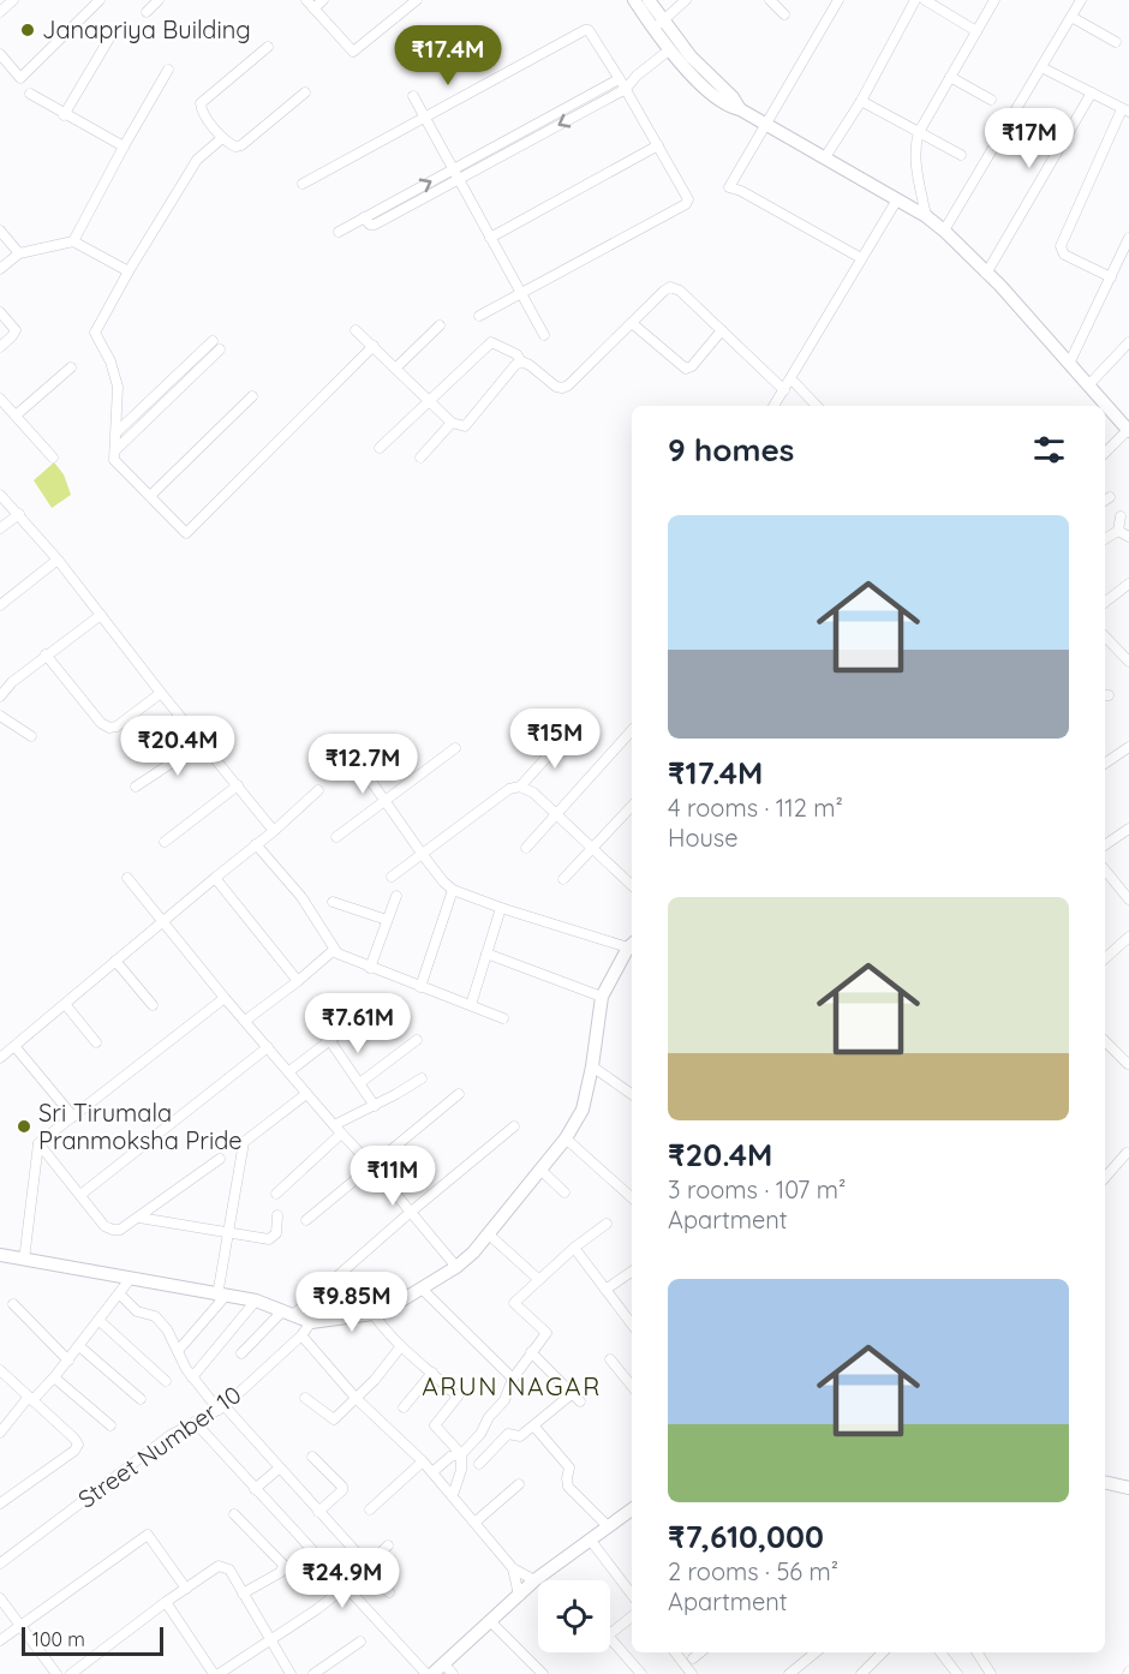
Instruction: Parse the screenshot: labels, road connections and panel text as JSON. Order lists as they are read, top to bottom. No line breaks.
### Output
{"streets":{"street":["Street Number 10"]},"districts":["ARUN NAGAR"],"places":["Janapriya Building","Sri Tirumala Pranmoksha Pride"],"scale_bar":"100 m","page":{"price":["₹17.4M","₹17M","₹15M","₹20.4M","₹12.7M","₹7.61M","₹11M","₹9.85M","₹24.9M"],"heading":"9 homes","list":[{"name":"₹17.4M","note":"4 rooms · 112 m² · House"},{"name":"₹20.4M","note":"3 rooms · 107 m² · Apartment"},{"name":"₹7,610,000","note":"2 rooms · 56 m² · Apartment"}],"scale":"100 m"}}
